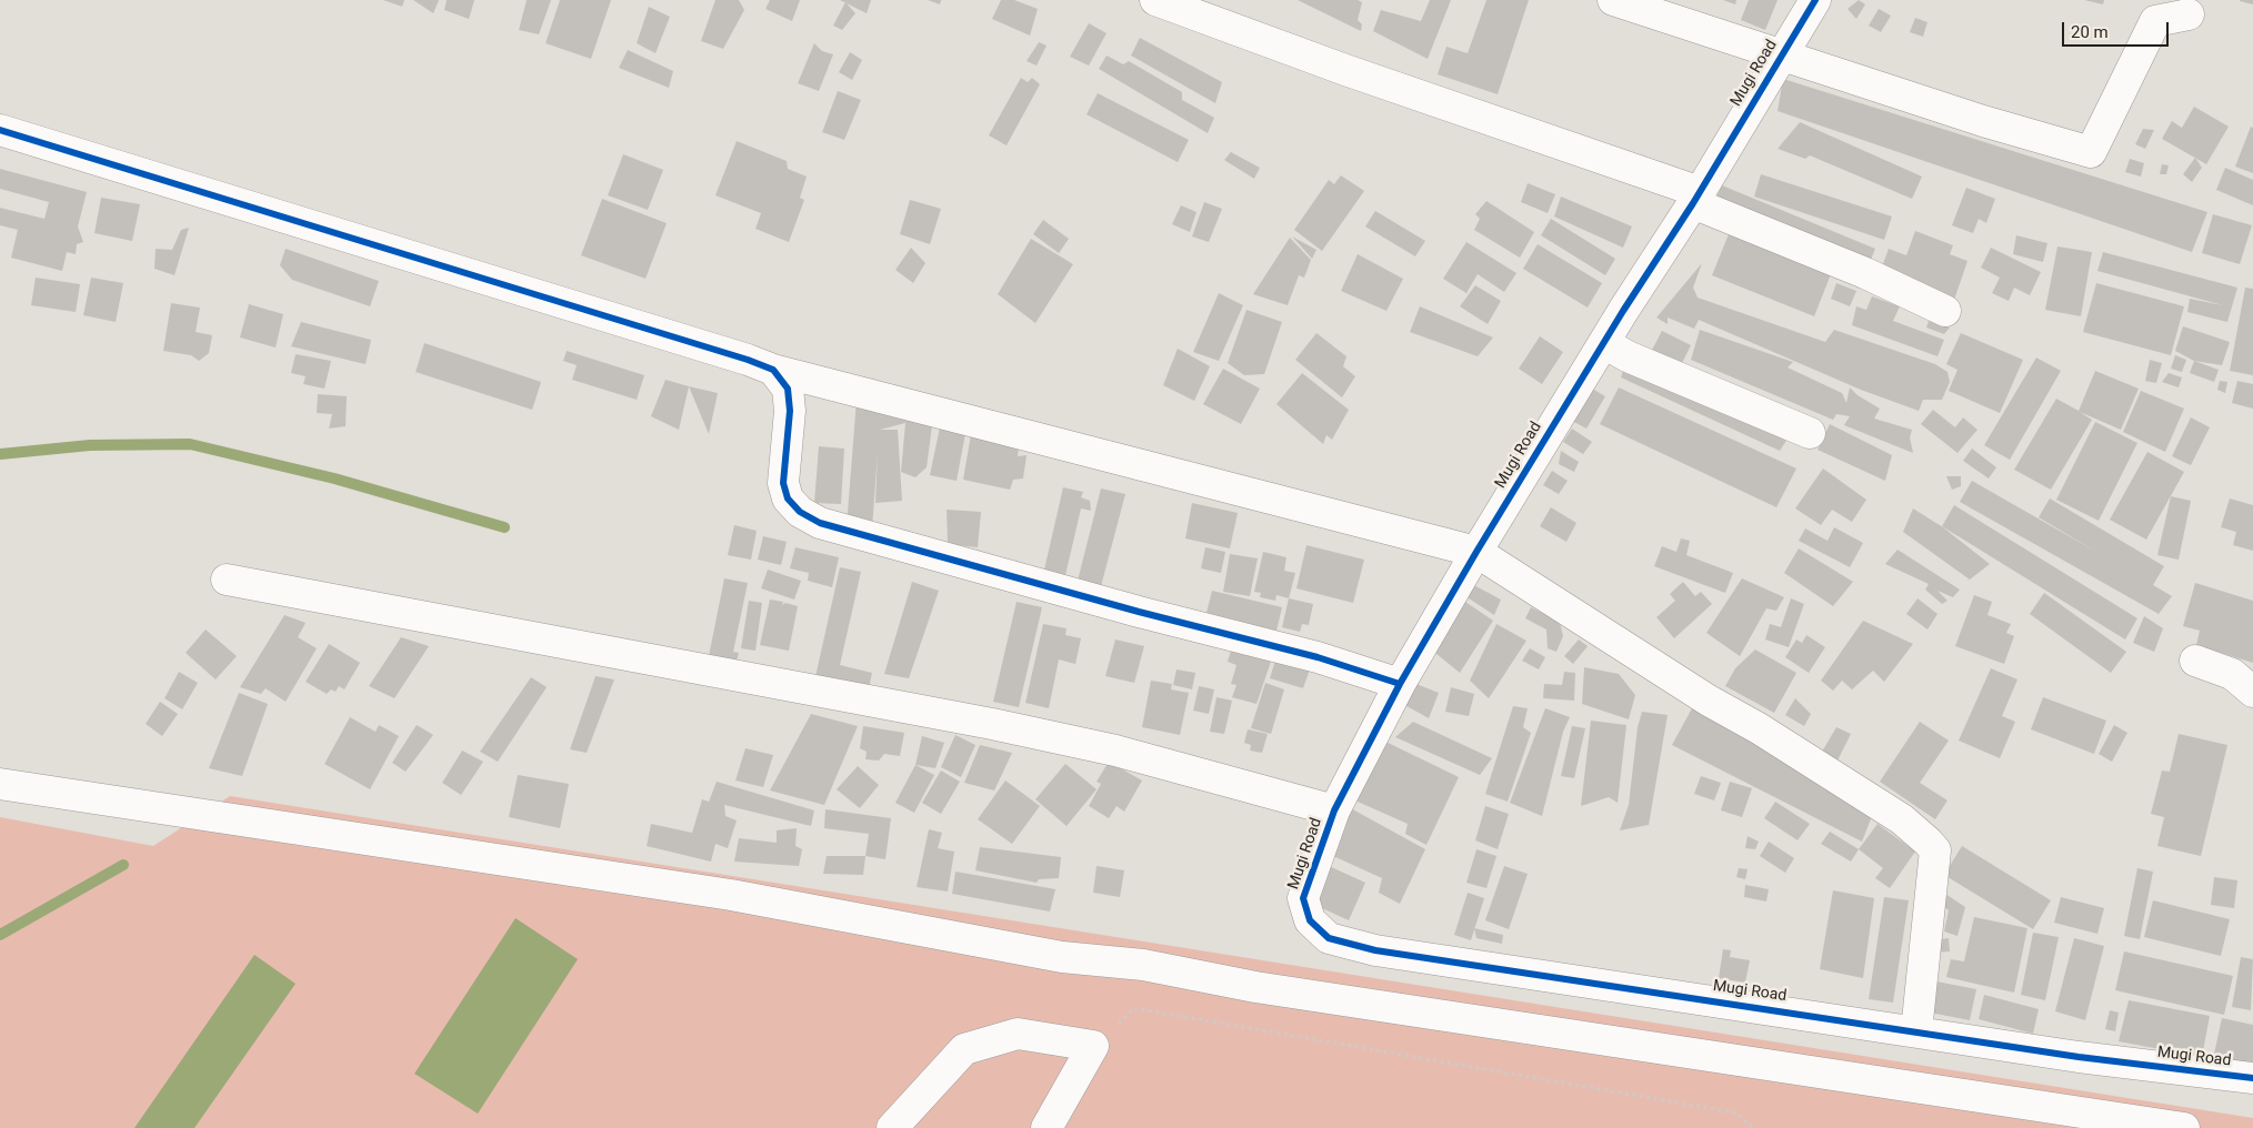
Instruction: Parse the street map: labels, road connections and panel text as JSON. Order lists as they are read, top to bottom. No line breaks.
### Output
{"streets":{"street":["Mugi Road"]},"scale_bar":"20 m"}
